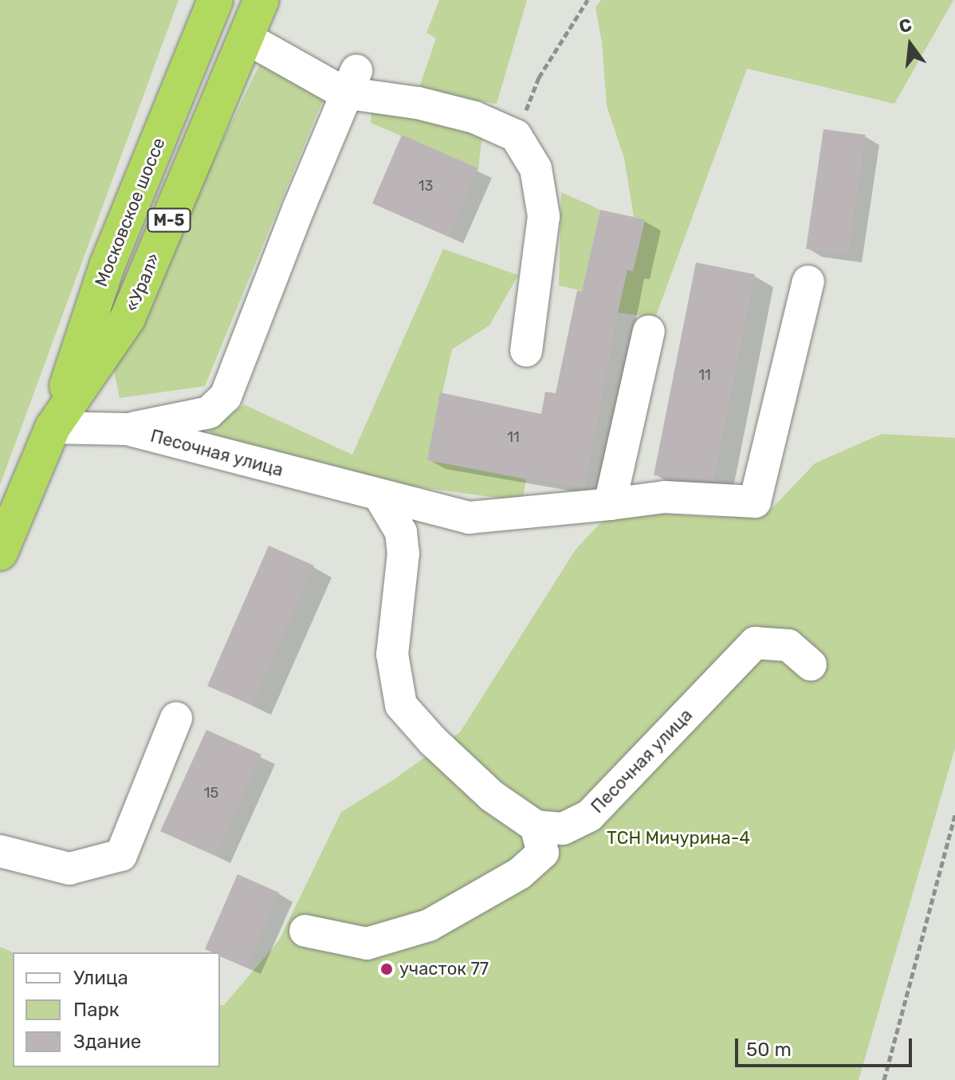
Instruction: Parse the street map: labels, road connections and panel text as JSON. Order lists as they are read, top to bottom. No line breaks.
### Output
{"streets":{"highway":["Московское шоссе","М-5","«Урал»"],"lane":["Песочная улица"]},"crossings":[["Московское шоссе","«Урал»"],["Московское шоссе","Песочная улица"],["«Урал»","Песочная улица"]],"parks":["ТСН Мичурина-4"],"places":["участок 77"],"house_numbers":["13","11","11","15"],"legend":["Улица","Парк","Здание"],"scale_bar":"50 m","north":"top"}
